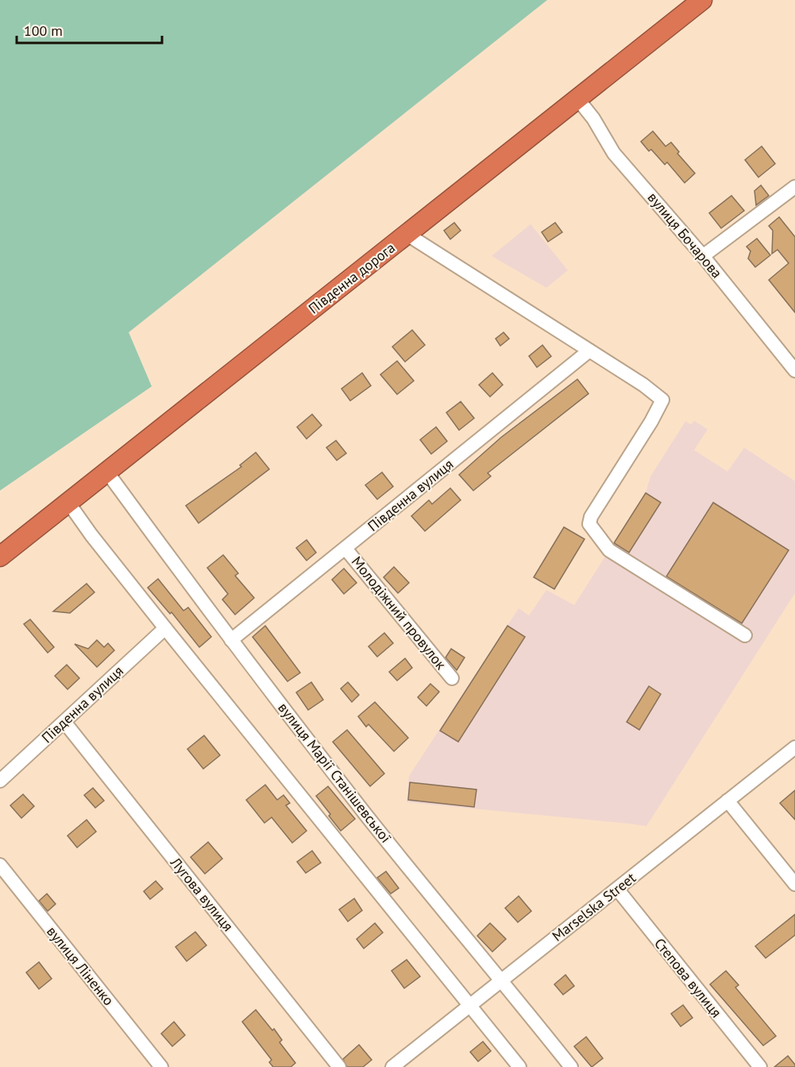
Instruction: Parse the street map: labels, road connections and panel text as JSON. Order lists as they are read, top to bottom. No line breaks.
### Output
{"streets":{"highway":["Південна дорога"],"street":["вулиця Бочарова","Південна вулиця","Молодіжний провулок","вулиця Марії Станішевської","Лугова вулиця","Marselska Street","вулиця Ліненко","Степова вулиця"]},"crossings":[["вулиця Бочарова","Південна дорога"],["Південна дорога","вулиця Марії Станішевської"],["Південна вулиця","Молодіжний провулок"],["Південна вулиця","вулиця Марії Станішевської"],["Південна вулиця","Лугова вулиця"],["вулиця Марії Станішевської","Marselska Street"],["Marselska Street","Степова вулиця"]],"scale_bar":"100 m"}
